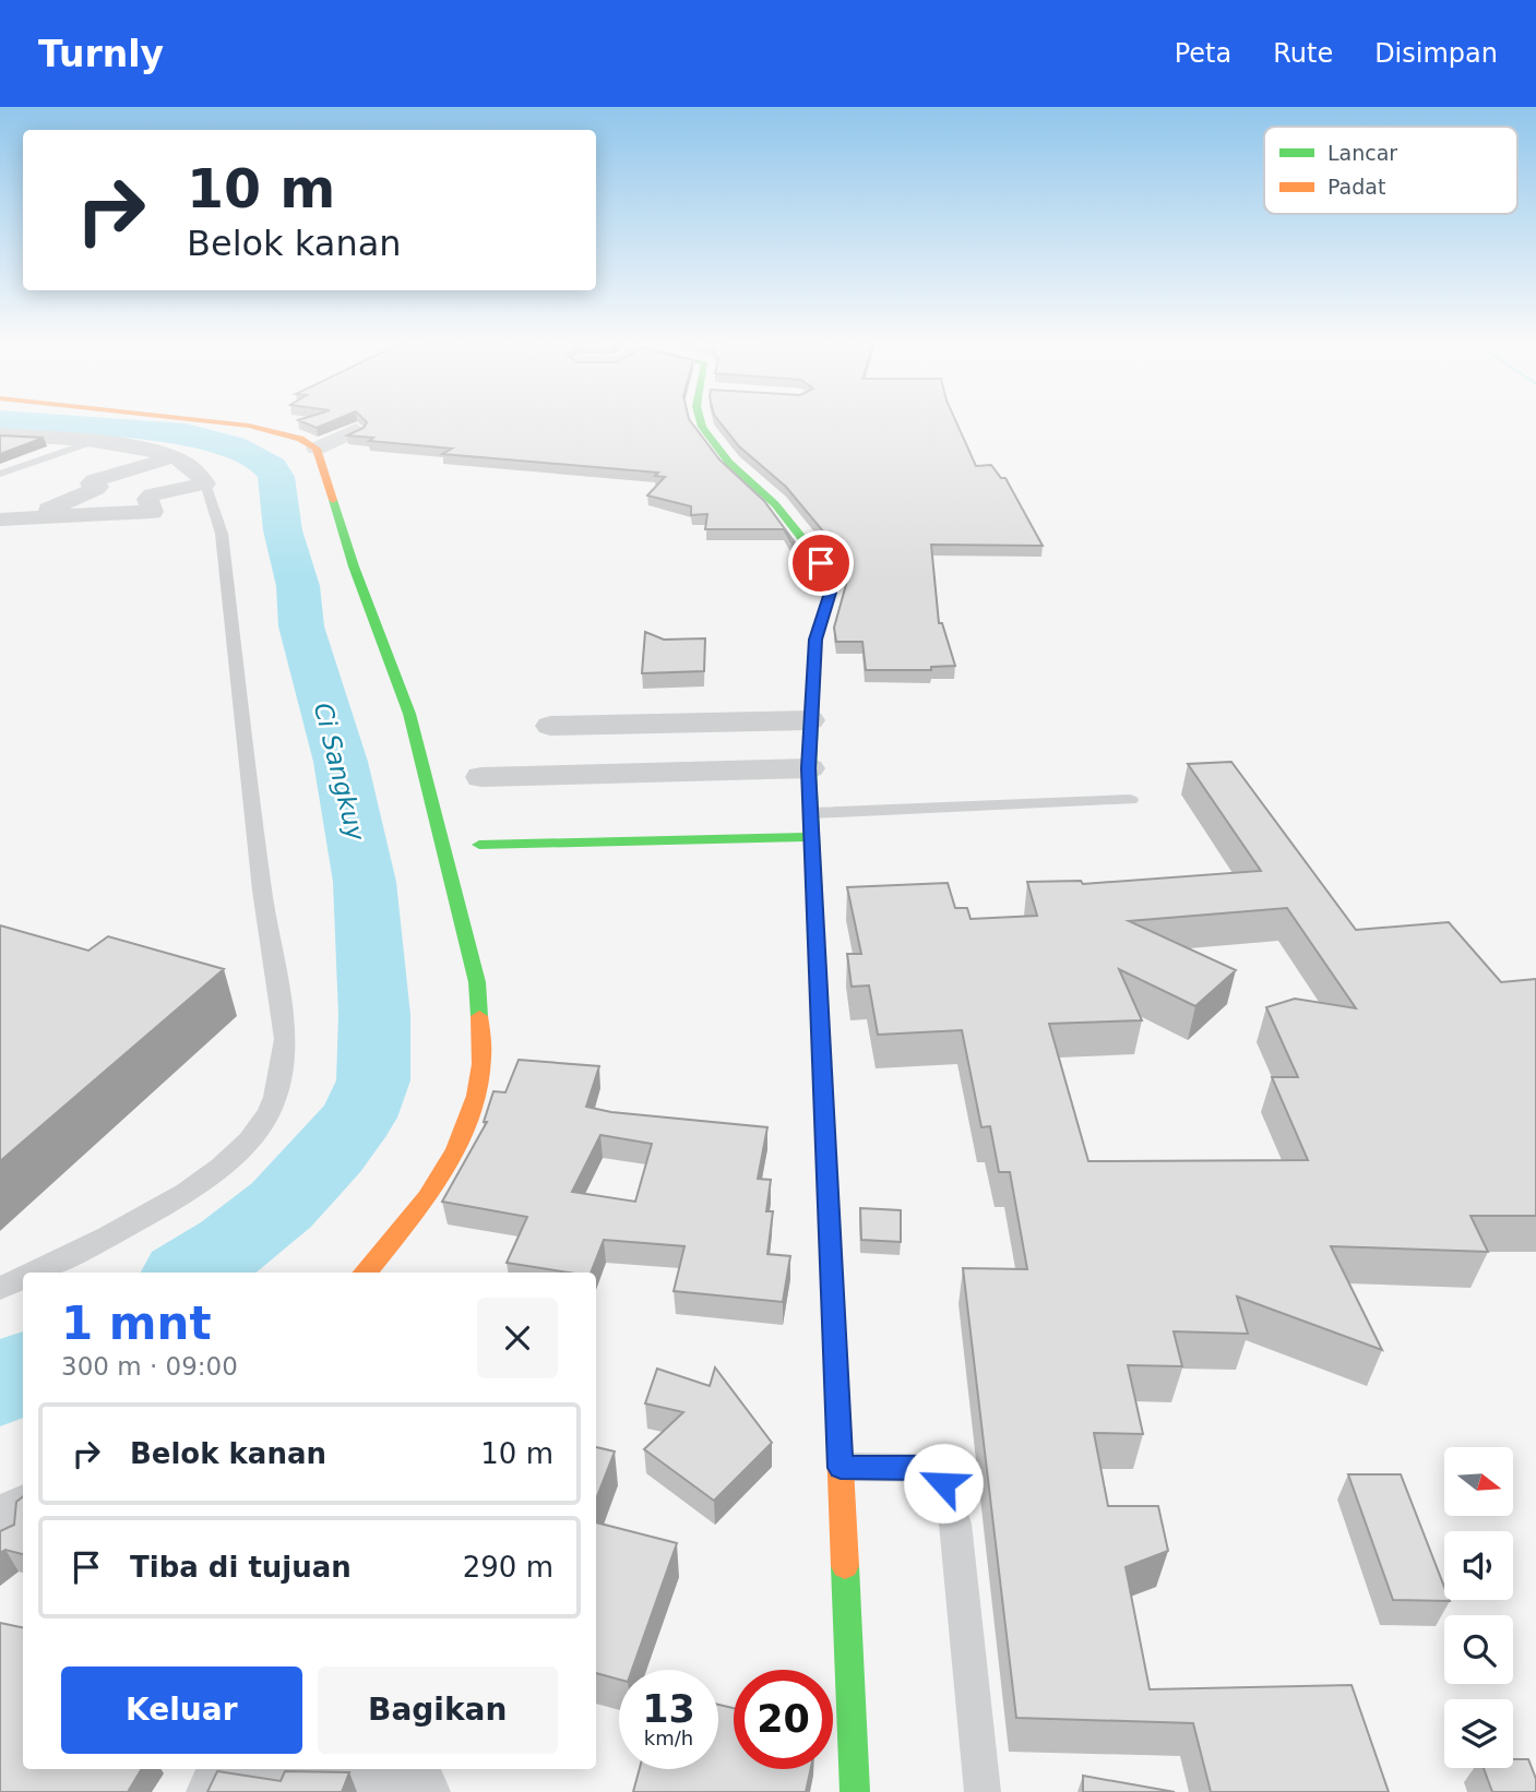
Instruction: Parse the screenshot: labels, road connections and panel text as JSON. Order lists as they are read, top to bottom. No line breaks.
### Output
{"water":["Ci Sangkuy"],"legend":["Lancar","Padat"],"north":"right","page":{"header":"Turnly","nav":["Peta","Rute","Disimpan"],"turn":["10 m","Belok kanan"],"heading":["1 mnt","300 m · 09:00"],"list":[{"name":"Belok kanan","value":"10 m"},{"name":"Tiba di tujuan","value":"290 m"}],"buttons":["Keluar","Bagikan"],"speed":"13 km/h","limit":"20"}}
